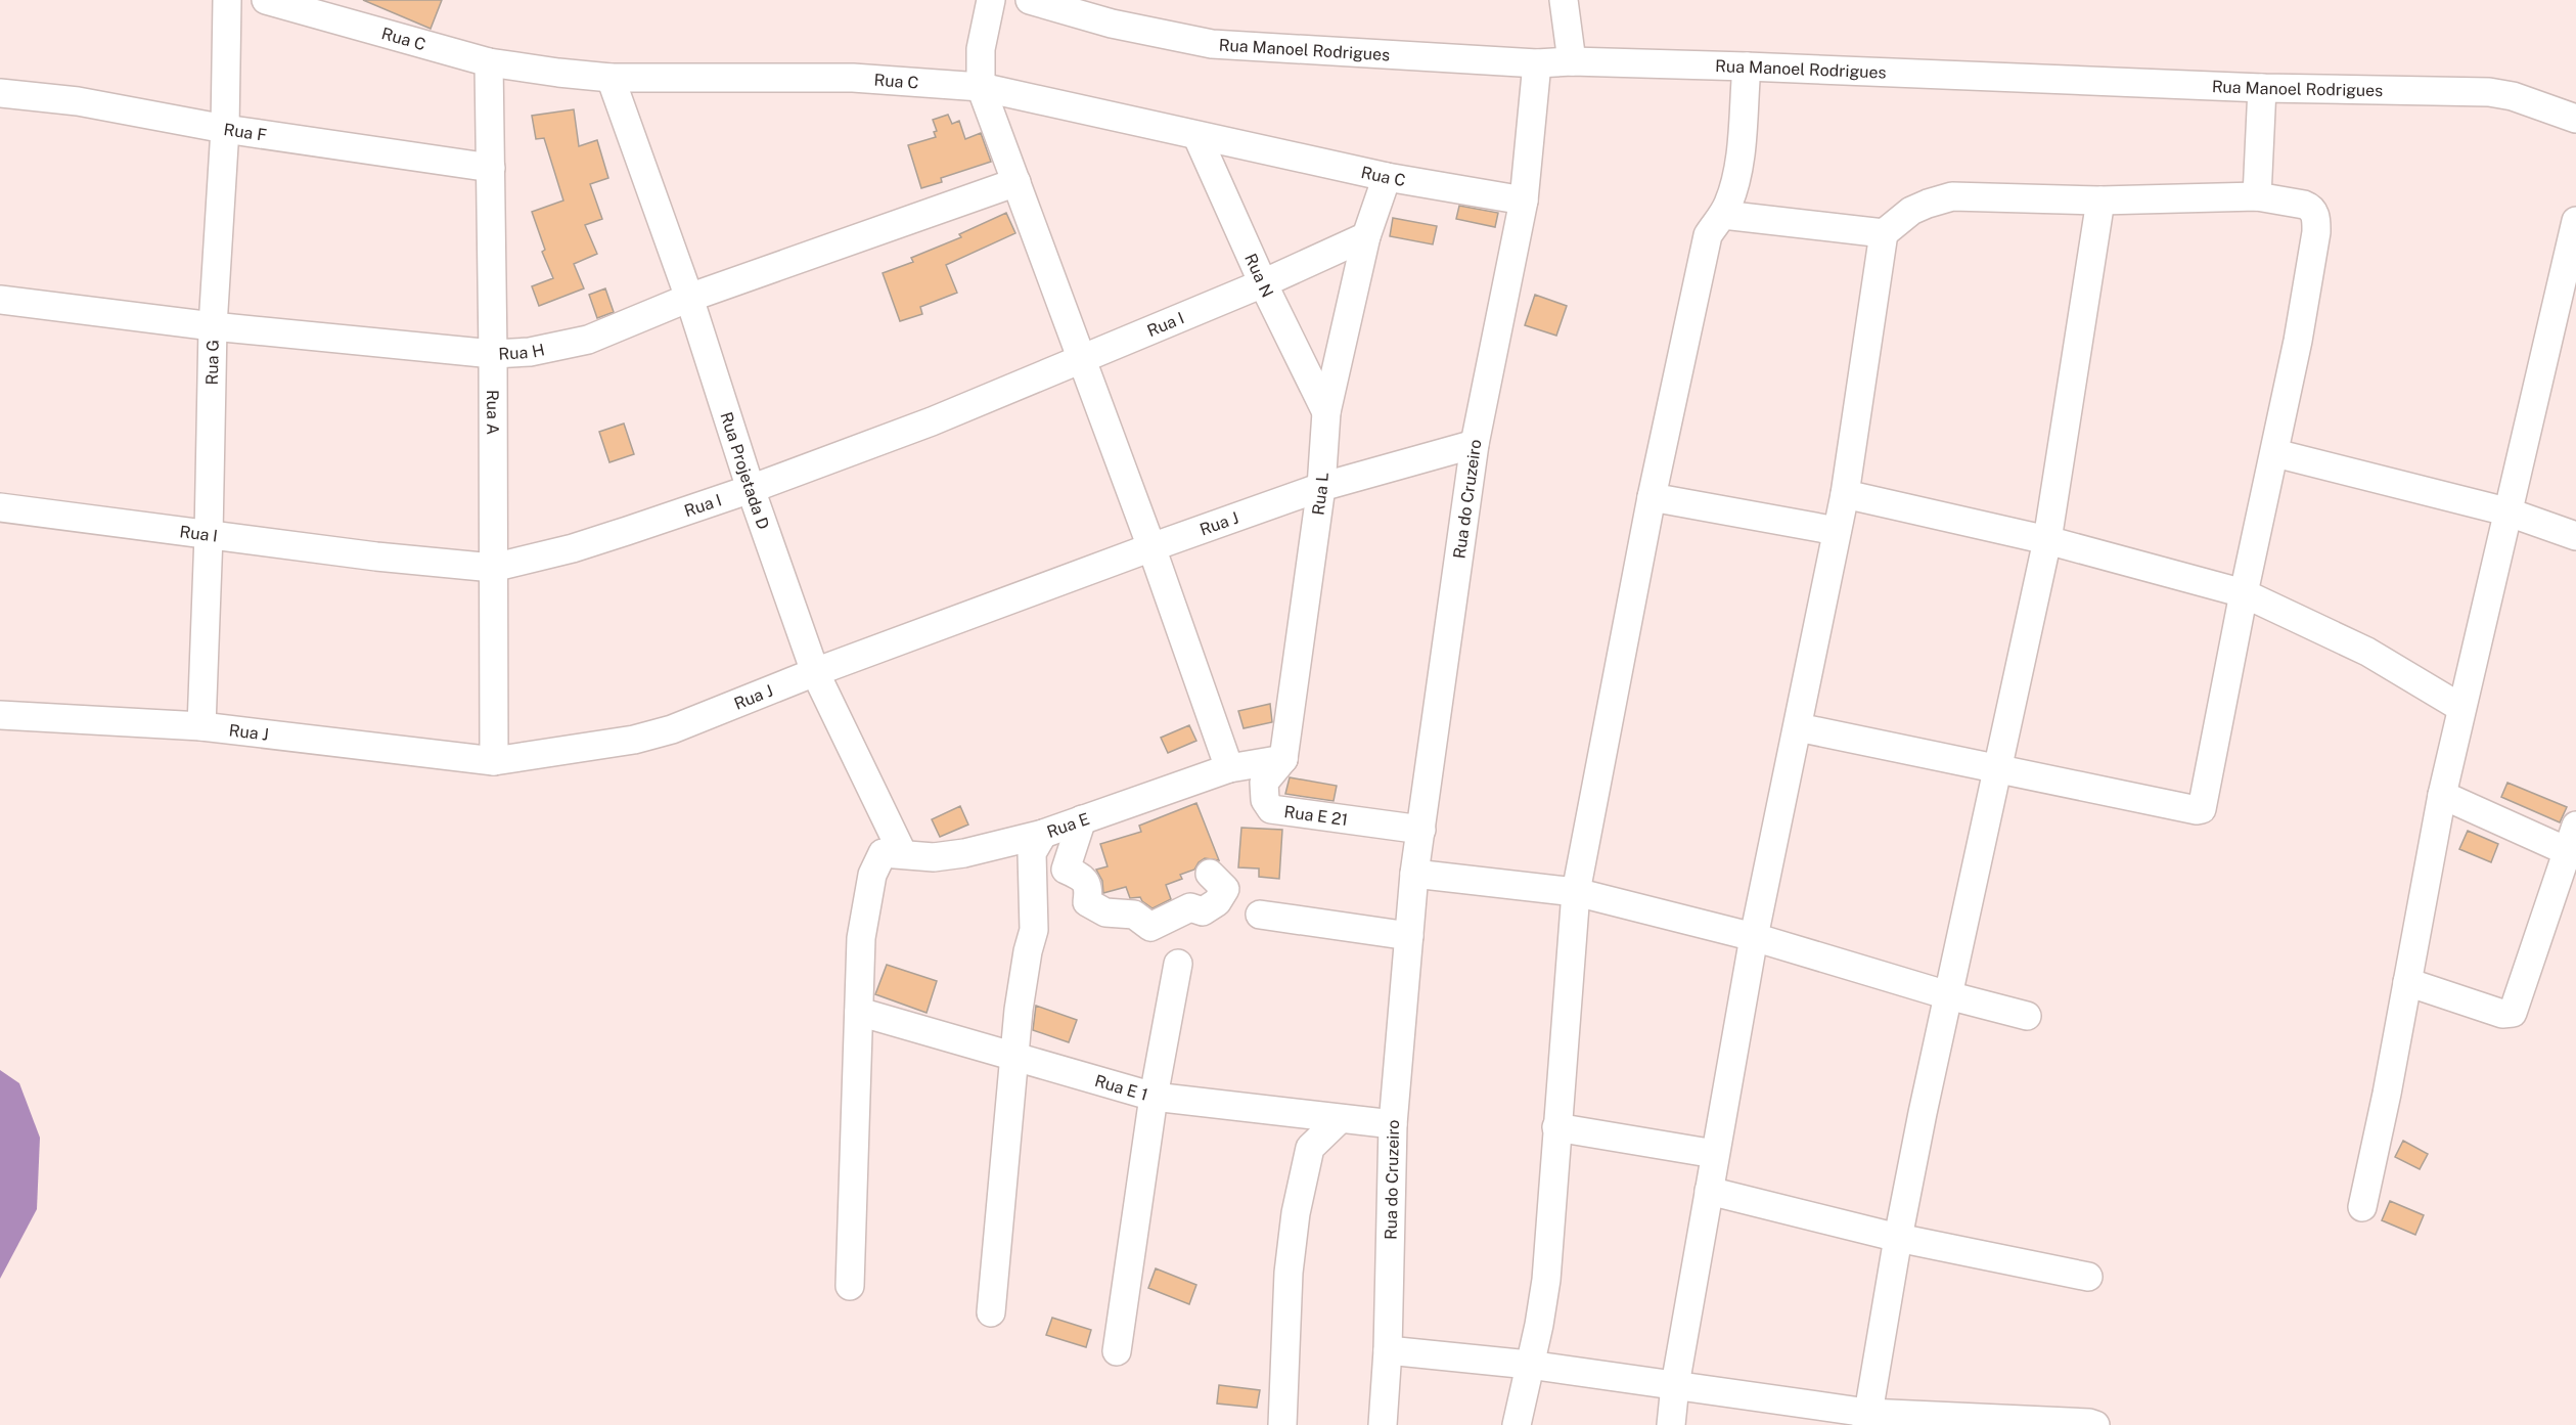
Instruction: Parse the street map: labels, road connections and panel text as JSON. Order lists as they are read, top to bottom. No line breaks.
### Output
{"streets":{"street":["Rua C","Rua Manoel Rodrigues","Rua F","Rua N","Rua I","Rua H","Rua G","Rua A","Rua Projetada D","Rua L","Rua do Cruzeiro","Rua J","Rua E 21","Rua E","Rua E 1"]},"crossings":[["Rua C","Rua N"],["Rua C","Rua A"],["Rua C","Rua Projetada D"],["Rua C","Rua L"],["Rua C","Rua do Cruzeiro"],["Rua Manoel Rodrigues","Rua do Cruzeiro"],["Rua F","Rua G"],["Rua F","Rua A"],["Rua N","Rua I"],["Rua N","Rua L"],["Rua I","Rua G"],["Rua I","Rua A"],["Rua I","Rua Projetada D"],["Rua I","Rua L"],["Rua H","Rua G"],["Rua H","Rua A"],["Rua H","Rua Projetada D"],["Rua G","Rua J"],["Rua A","Rua J"],["Rua Projetada D","Rua J"],["Rua Projetada D","Rua E"],["Rua L","Rua J"],["Rua L","Rua E 21"],["Rua do Cruzeiro","Rua J"],["Rua do Cruzeiro","Rua E 21"],["Rua do Cruzeiro","Rua E 1"],["Rua E","Rua E 1"]]}
